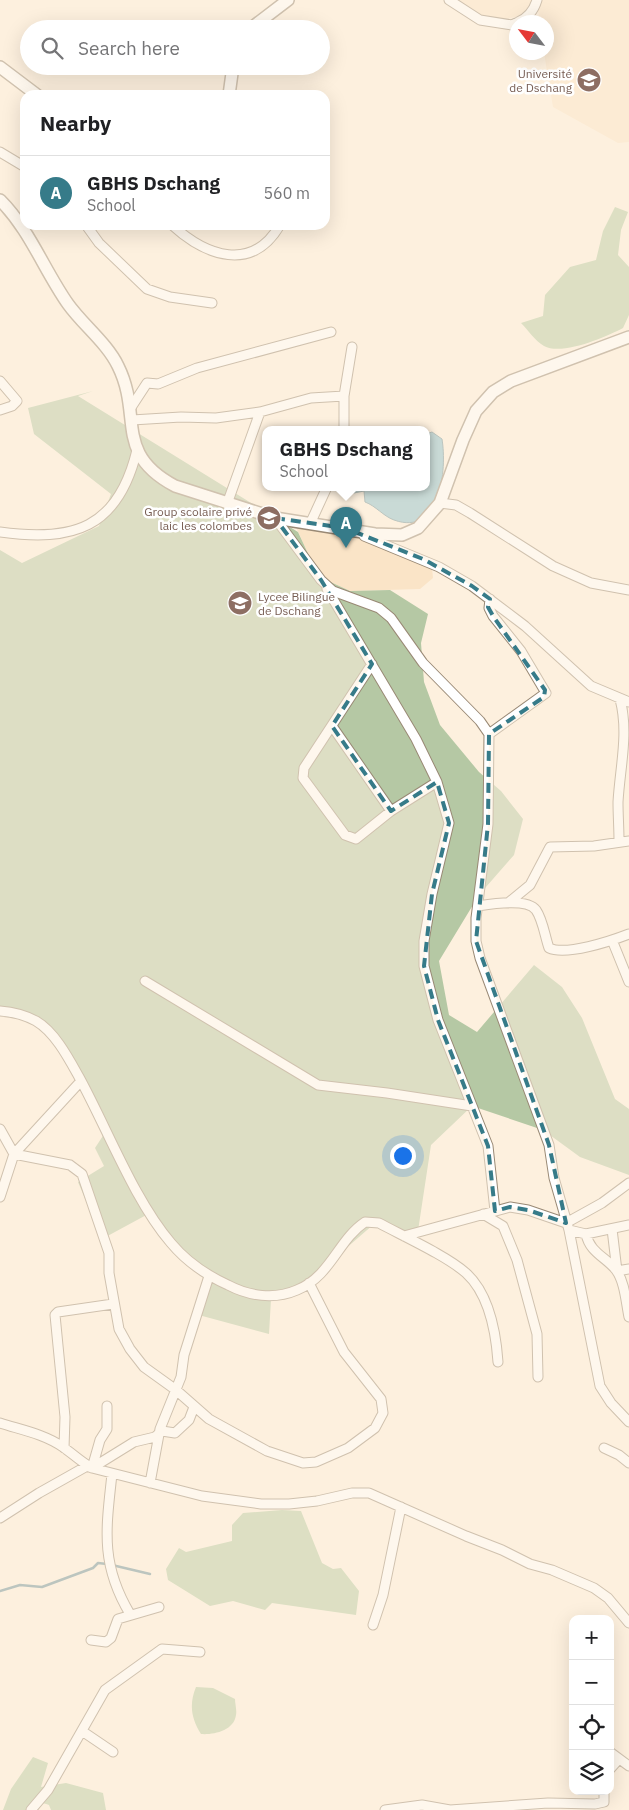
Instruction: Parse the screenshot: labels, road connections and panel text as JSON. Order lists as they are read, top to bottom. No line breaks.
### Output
{"places":{"school or university":["Université de Dschang","Group scolaire privé laic les colombes","Lycee Bilingue de Dschang"]},"north":"top left","page":{"search":"Search here","heading":"Nearby","list":[{"mark":"A","name":"GBHS Dschang","note":"School","value":"560 m"}],"popup":["GBHS Dschang","School"],"pins":"A","map_buttons":["+","−"]}}
